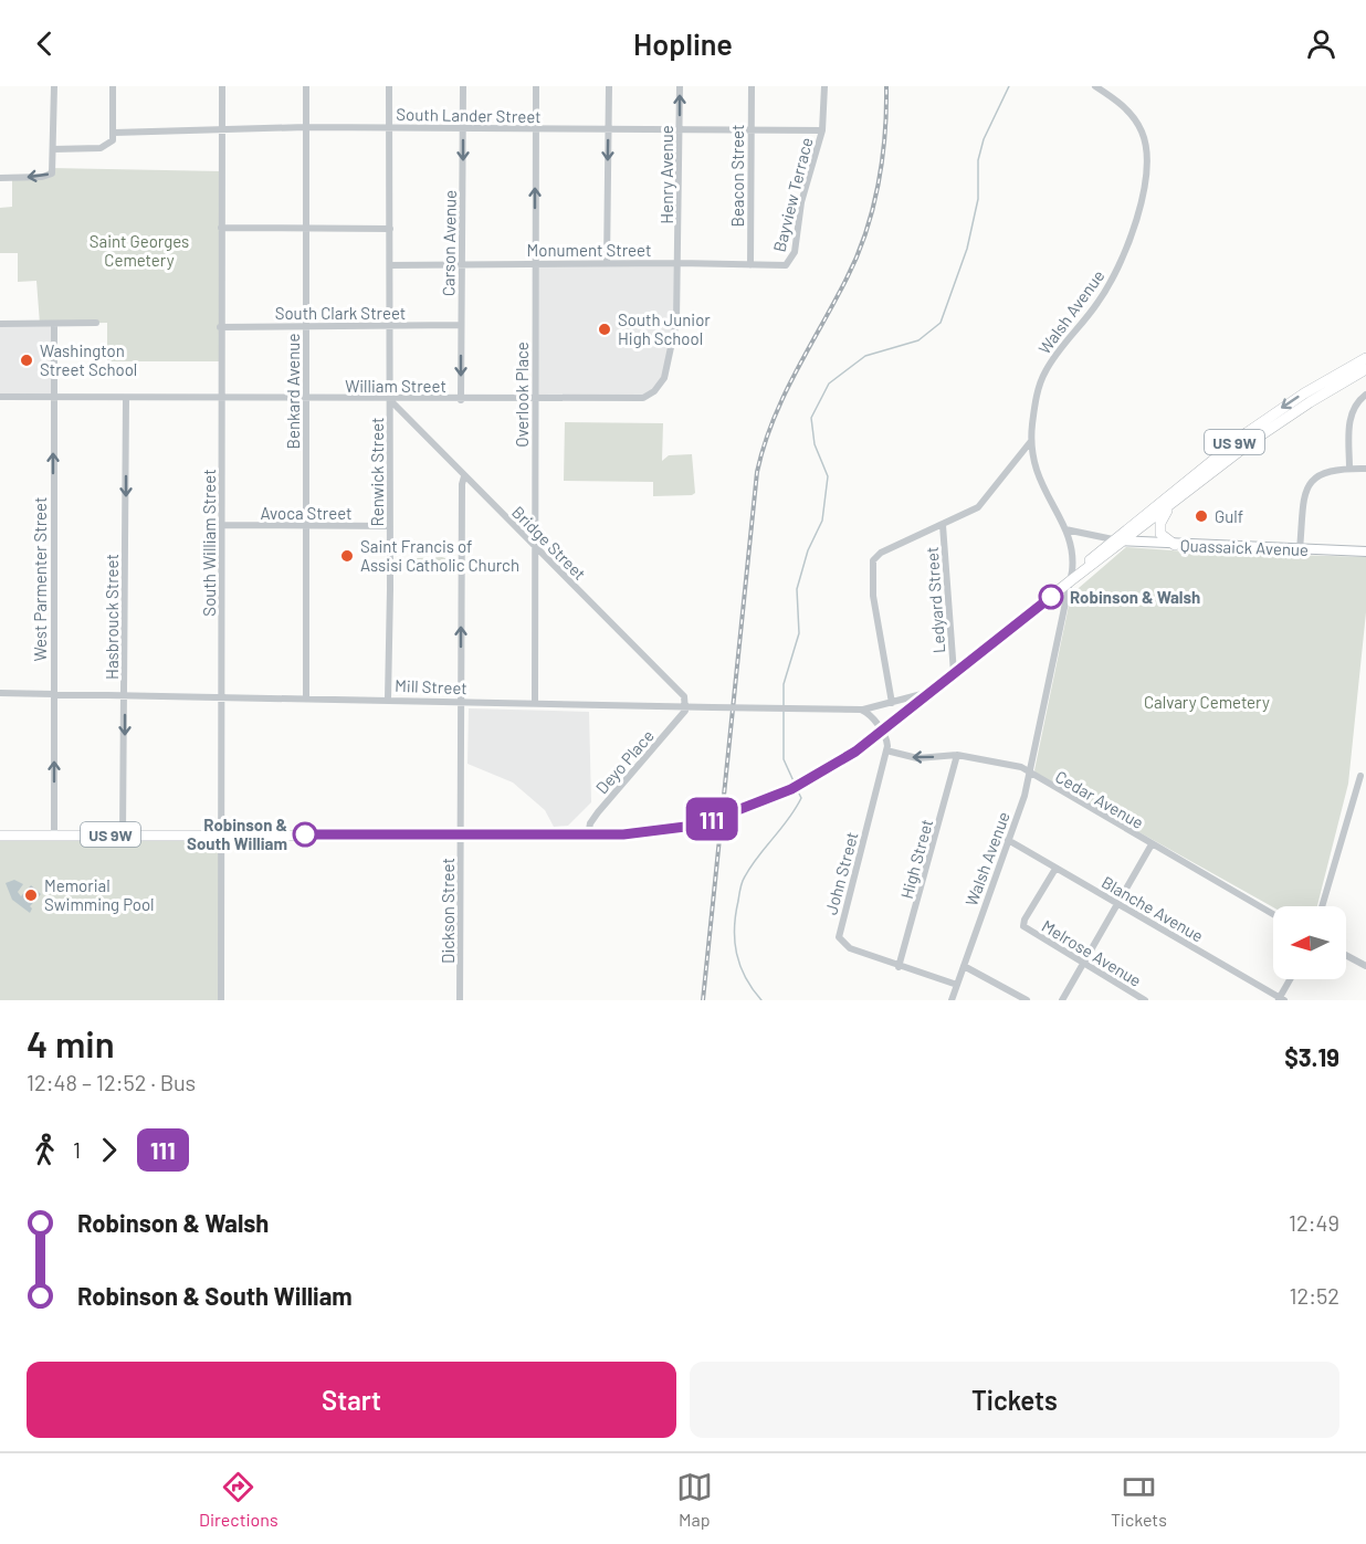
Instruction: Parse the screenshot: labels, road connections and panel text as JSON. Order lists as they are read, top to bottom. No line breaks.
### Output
{"streets":{"highway":["US 9W"],"main road":["Quassaick Avenue"],"street":["South Lander Street","Henry Avenue","Beacon Street","Bayview Terrace","Carson Avenue","Monument Street","Walsh Avenue","South Clark Street","William Street","Benkard Avenue","Overlook Place","Renwick Street","Avoca Street","South William Street","Bridge Street","West Parmenter Street","Ledyard Street","Hasbrouck Street","Mill Street","Deyo Place","Cedar Avenue","High Street","John Street","Blanche Avenue","Dickson Street","Melrose Avenue"]},"crossings":[["South Lander Street","Henry Avenue"],["South Lander Street","Beacon Street"],["South Lander Street","Bayview Terrace"],["South Lander Street","Carson Avenue"],["South Lander Street","Benkard Avenue"],["South Lander Street","Overlook Place"],["South Lander Street","Renwick Street"],["South Lander Street","South William Street"],["Henry Avenue","Monument Street"],["Henry Avenue","William Street"],["Beacon Street","Monument Street"],["Bayview Terrace","Monument Street"],["Carson Avenue","Monument Street"],["Carson Avenue","South Clark Street"],["Carson Avenue","William Street"],["Monument Street","William Street"],["Monument Street","Overlook Place"],["Monument Street","Renwick Street"],["Walsh Avenue","US 9W"],["Walsh Avenue","Cedar Avenue"],["Walsh Avenue","John Street"],["Walsh Avenue","Blanche Avenue"],["South Clark Street","Benkard Avenue"],["South Clark Street","Renwick Street"],["South Clark Street","South William Street"],["William Street","Benkard Avenue"],["William Street","Overlook Place"],["William Street","Renwick Street"],["William Street","South William Street"],["William Street","Bridge Street"],["William Street","West Parmenter Street"],["William Street","Hasbrouck Street"],["Benkard Avenue","Avoca Street"],["Benkard Avenue","Mill Street"],["Overlook Place","Bridge Street"],["Overlook Place","Mill Street"],["US 9W","South William Street"],["US 9W","Quassaick Avenue"],["US 9W","West Parmenter Street"],["US 9W","Ledyard Street"],["US 9W","Hasbrouck Street"],["US 9W","Mill Street"],["US 9W","Deyo Place"],["US 9W","John Street"],["US 9W","Dickson Street"],["Renwick Street","Avoca Street"],["Renwick Street","Bridge Street"],["Renwick Street","Mill Street"],["Avoca Street","South William Street"],["South William Street","Mill Street"],["Bridge Street","Mill Street"],["Bridge Street","Deyo Place"],["West Parmenter Street","Mill Street"],["Hasbrouck Street","Mill Street"],["Mill Street","Deyo Place"],["Mill Street","Dickson Street"],["Cedar Avenue","High Street"],["Cedar Avenue","John Street"],["High Street","John Street"],["Blanche Avenue","Melrose Avenue"]],"one_way":["Carson Avenue","West Parmenter Street","Hasbrouck Street"],"parks":["Saint Georges Cemetery","Calvary Cemetery"],"places":["South Junior High School","Washington Street School","Gulf","Saint Francis of Assisi Catholic Church","Robinson & Walsh","Robinson & South William","Memorial Swimming Pool"],"lines":["bus line 111"],"north":"left","page":{"header":"Hopline","on_map":"111","heading":["4 min","12:48 – 12:52 · Bus","$3.19"],"legs":["1","111"],"list":[{"name":"Robinson & Walsh","value":"12:49"},{"name":"Robinson & South William","value":"12:52"}],"buttons":["Start","Tickets"],"tabs":["Directions","Map","Tickets"]}}
